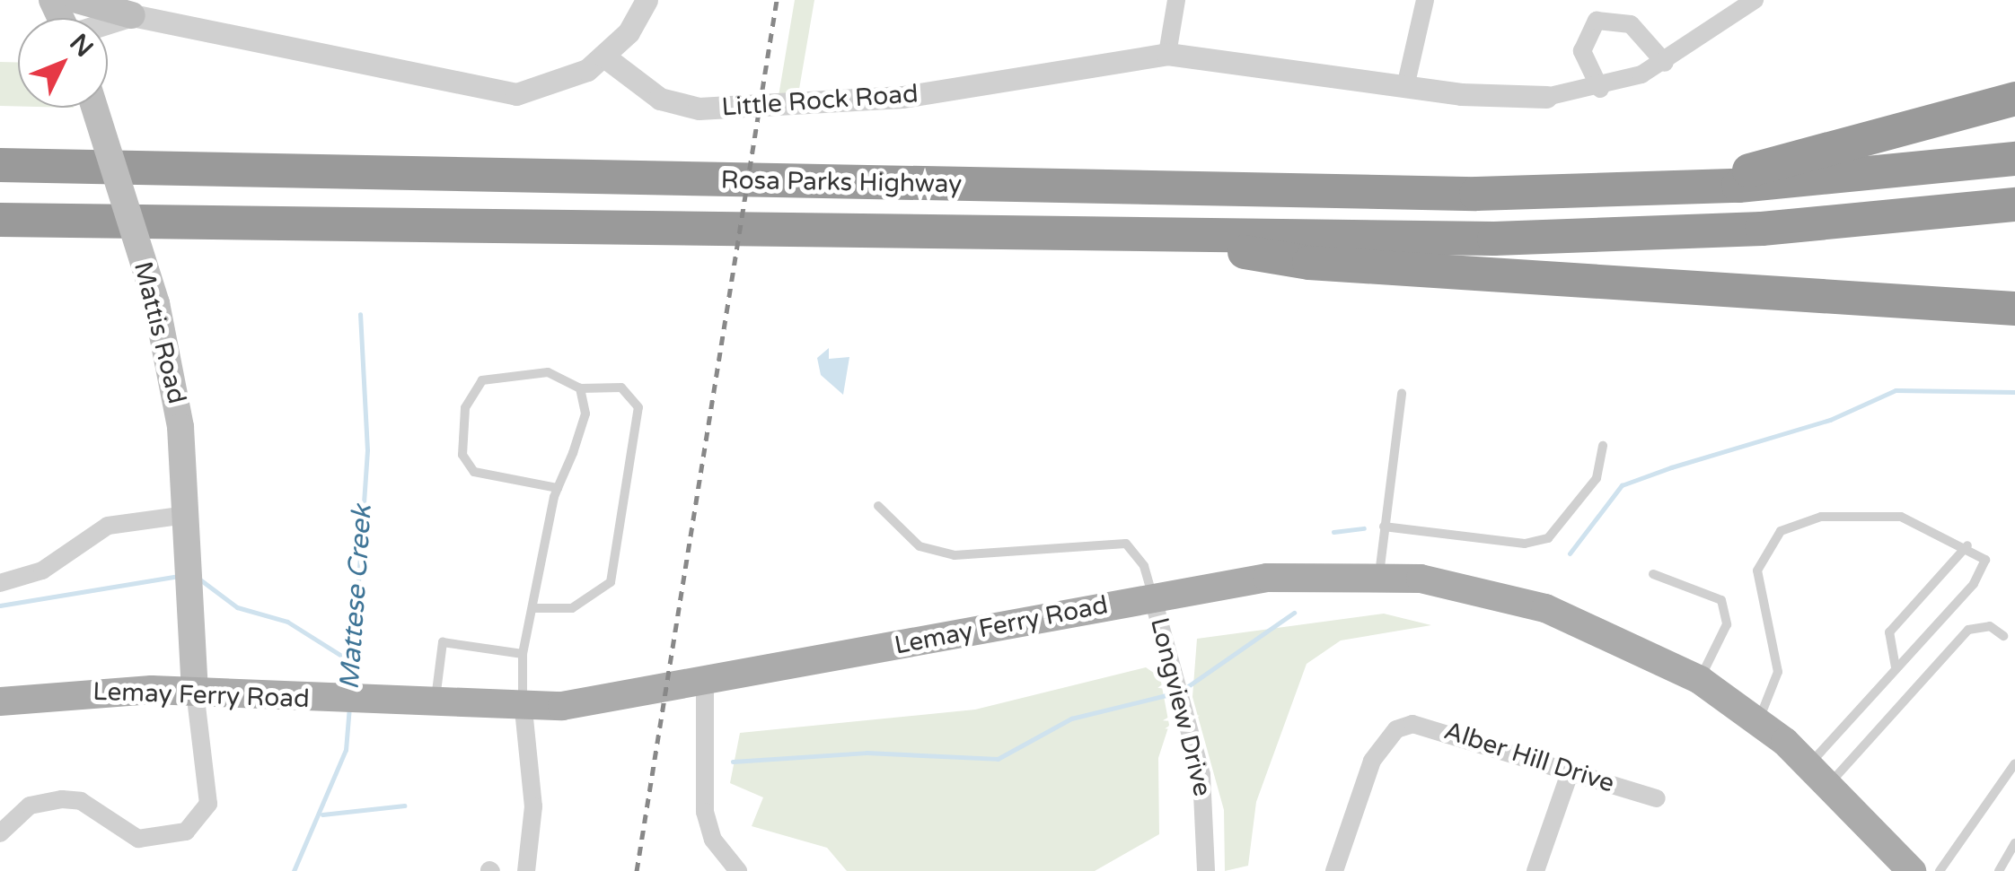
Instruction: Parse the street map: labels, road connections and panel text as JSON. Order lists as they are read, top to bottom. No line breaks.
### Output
{"streets":{"highway":["Rosa Parks Highway"],"main road":["Mattis Road","Lemay Ferry Road"],"street":["Little Rock Road","Longview Drive","Alber Hill Drive"]},"crossings":[["Mattis Road","Lemay Ferry Road"],["Lemay Ferry Road","Longview Drive"]],"water":["Mattese Creek"],"north":"top right"}
